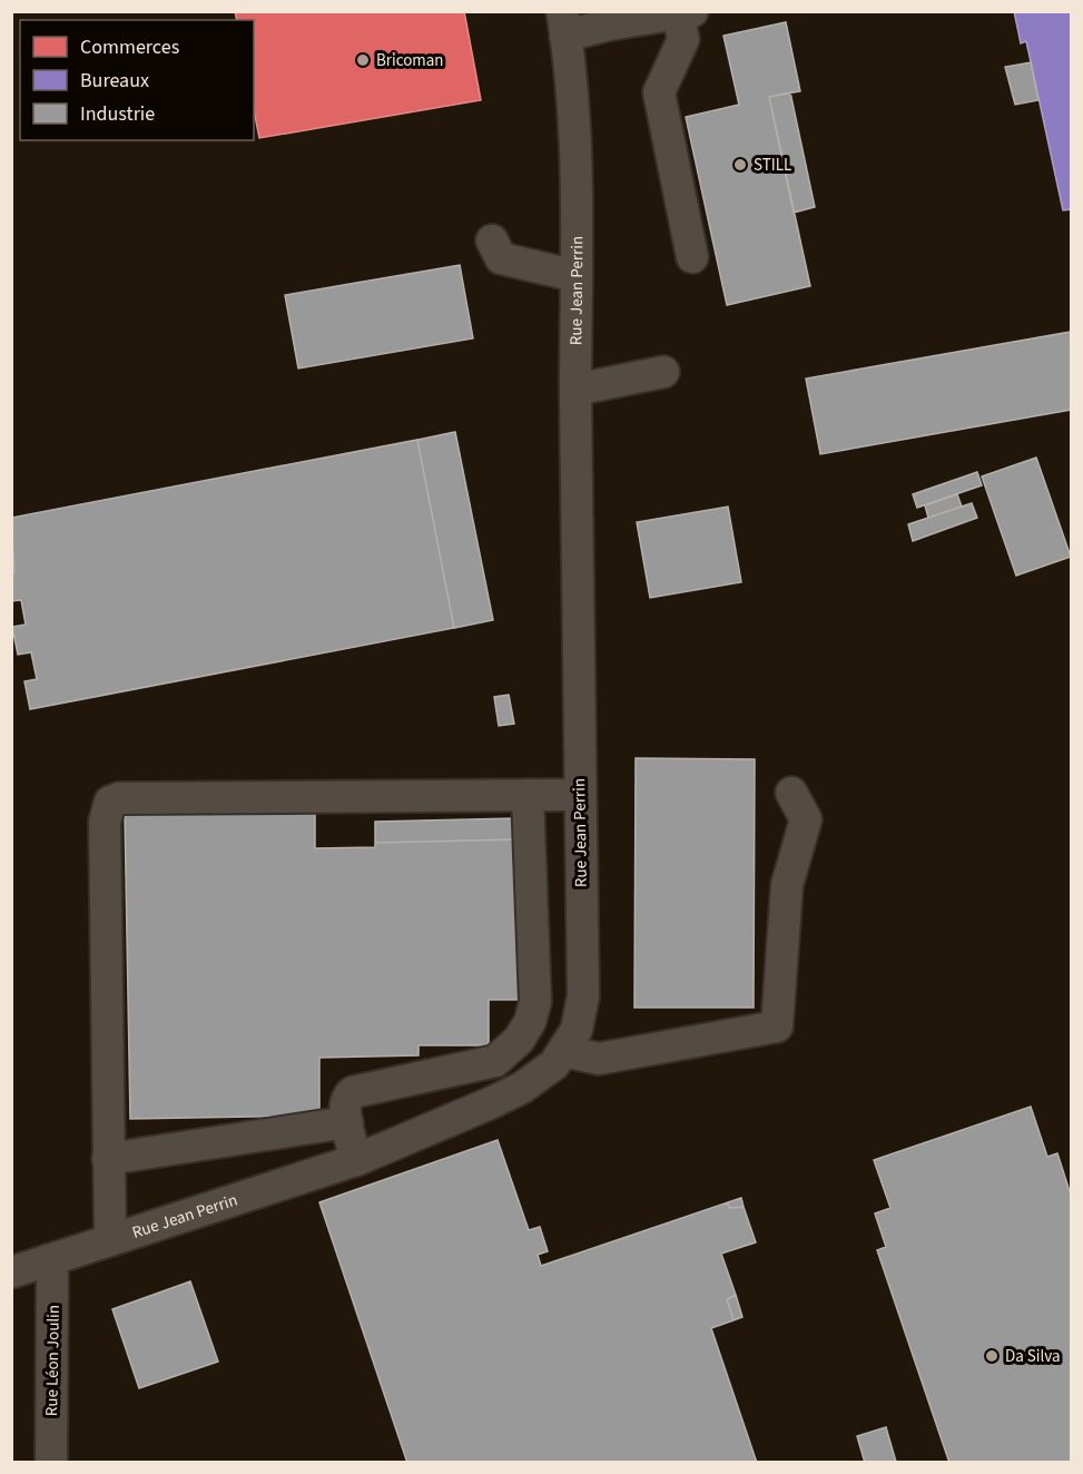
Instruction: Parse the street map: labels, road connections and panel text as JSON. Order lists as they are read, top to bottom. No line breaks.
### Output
{"streets":{"street":["Rue Jean Perrin","Rue Léon Joulin"]},"crossings":[["Rue Jean Perrin","Rue Léon Joulin"]],"places":["Bricoman","STILL","Da Silva"],"legend":["Commerces","Bureaux","Industrie"]}
